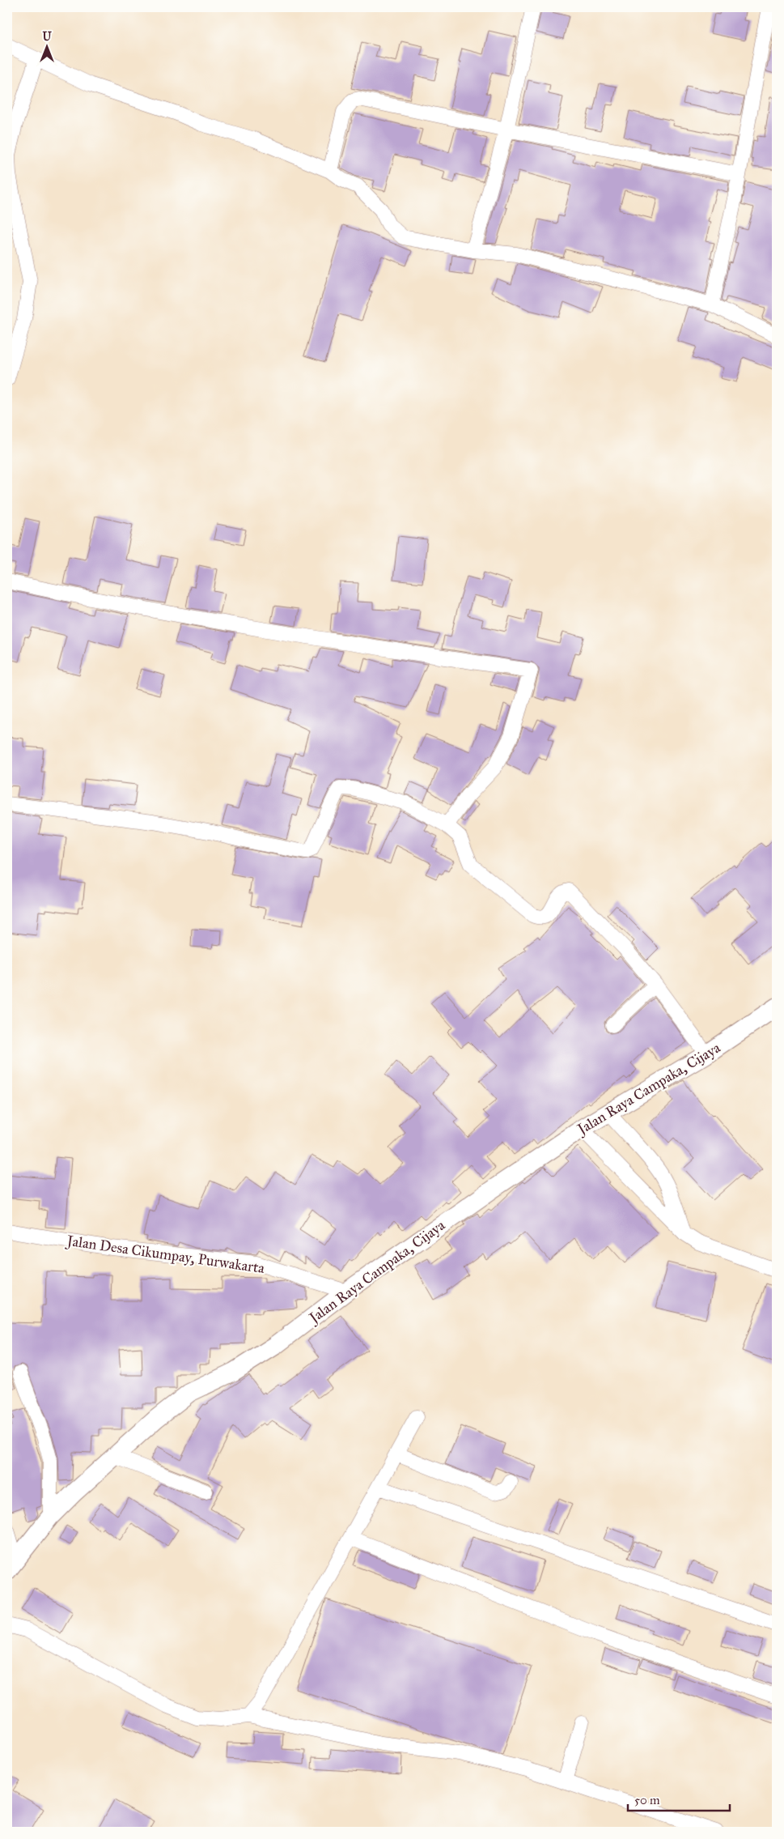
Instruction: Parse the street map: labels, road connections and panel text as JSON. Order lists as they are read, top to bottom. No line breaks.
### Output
{"streets":{"main road":["Jalan Raya Campaka, Cijaya"],"street":["Jalan Desa Cikumpay, Purwakarta"]},"crossings":[["Jalan Raya Campaka, Cijaya","Jalan Desa Cikumpay, Purwakarta"]],"scale_bar":"50 m","north":"top"}
